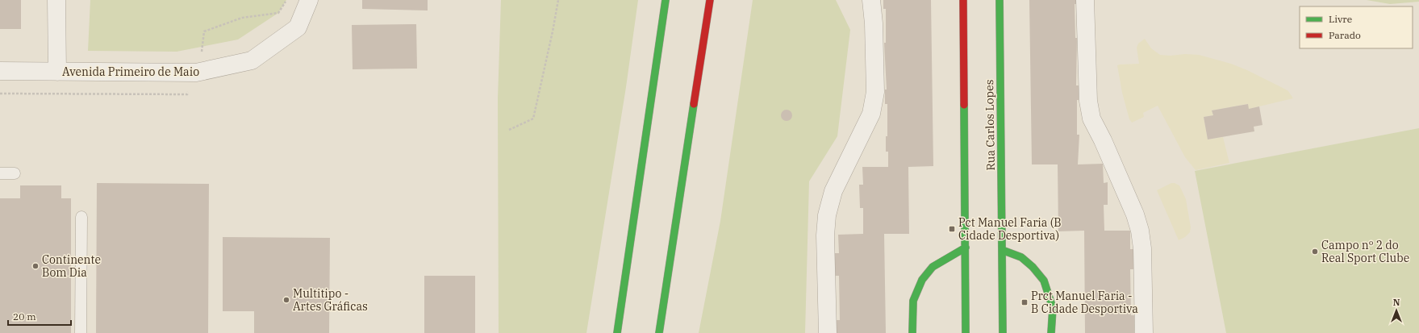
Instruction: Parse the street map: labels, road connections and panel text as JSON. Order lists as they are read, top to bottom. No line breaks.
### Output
{"streets":{"main road":["Rua Carlos Lopes"],"street":["Avenida Primeiro de Maio"]},"places":{"transit":["Pct Manuel Faria (B Cidade Desportiva)","Prct Manuel Faria - B Cidade Desportiva"],"other":["Campo nº 2 do Real Sport Clube","Continente Bom Dia","Multitipo - Artes Gráficas"]},"legend":["Livre","Parado"],"scale_bar":"20 m","north":"top"}
